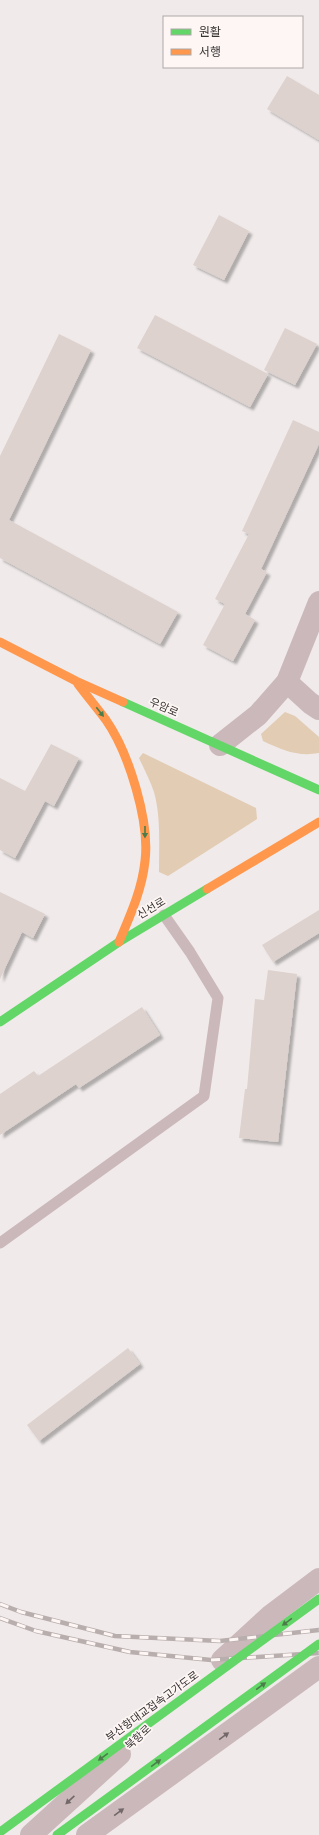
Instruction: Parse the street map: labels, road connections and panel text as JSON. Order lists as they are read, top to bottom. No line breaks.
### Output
{"streets":{"main road":["우암로","신선로","부산항대교접속고가도로"],"street":["북항로"]},"legend":["원활","서행"]}
